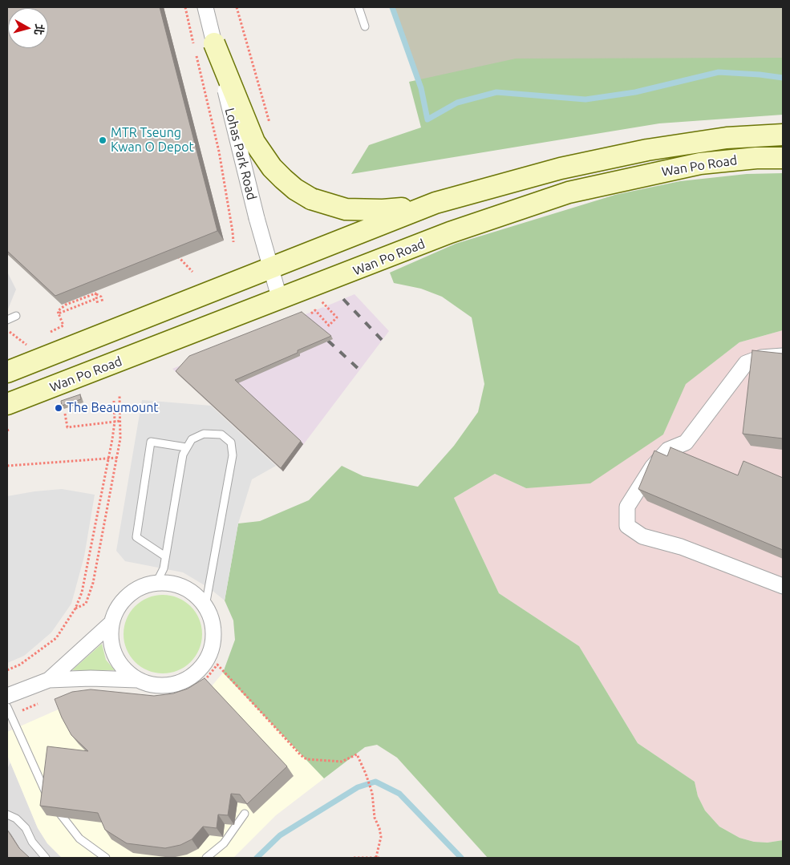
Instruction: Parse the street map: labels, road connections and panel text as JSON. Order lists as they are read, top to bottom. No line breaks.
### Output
{"streets":{"main road":["Wan Po Road"],"street":["Lohas Park Road"]},"crossings":[["Lohas Park Road","Wan Po Road"]],"places":["MTR Tseung Kwan O Depot","The Beaumount"],"north":"right"}
